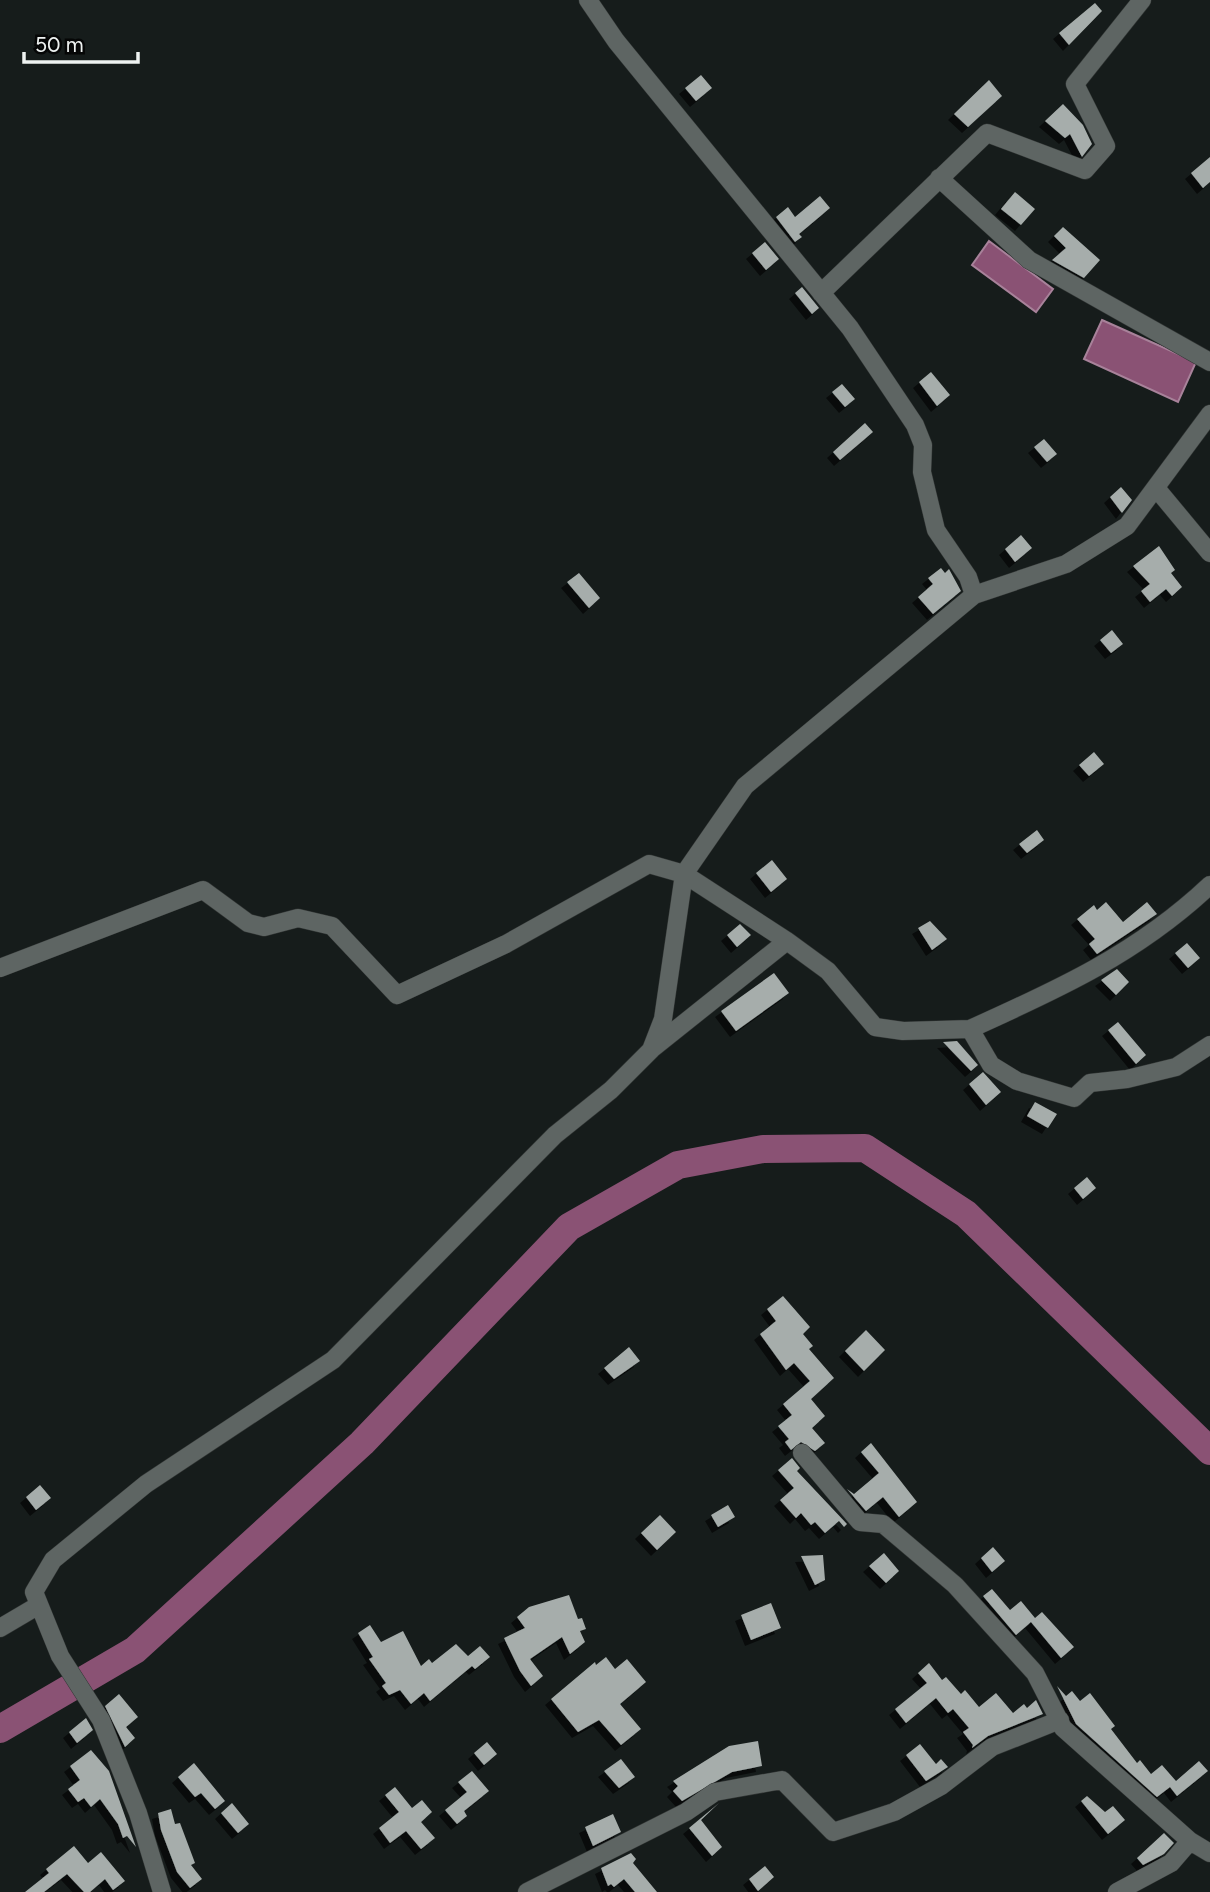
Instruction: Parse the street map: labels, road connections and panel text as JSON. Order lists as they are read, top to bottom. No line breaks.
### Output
{"scale_bar":"50 m"}
